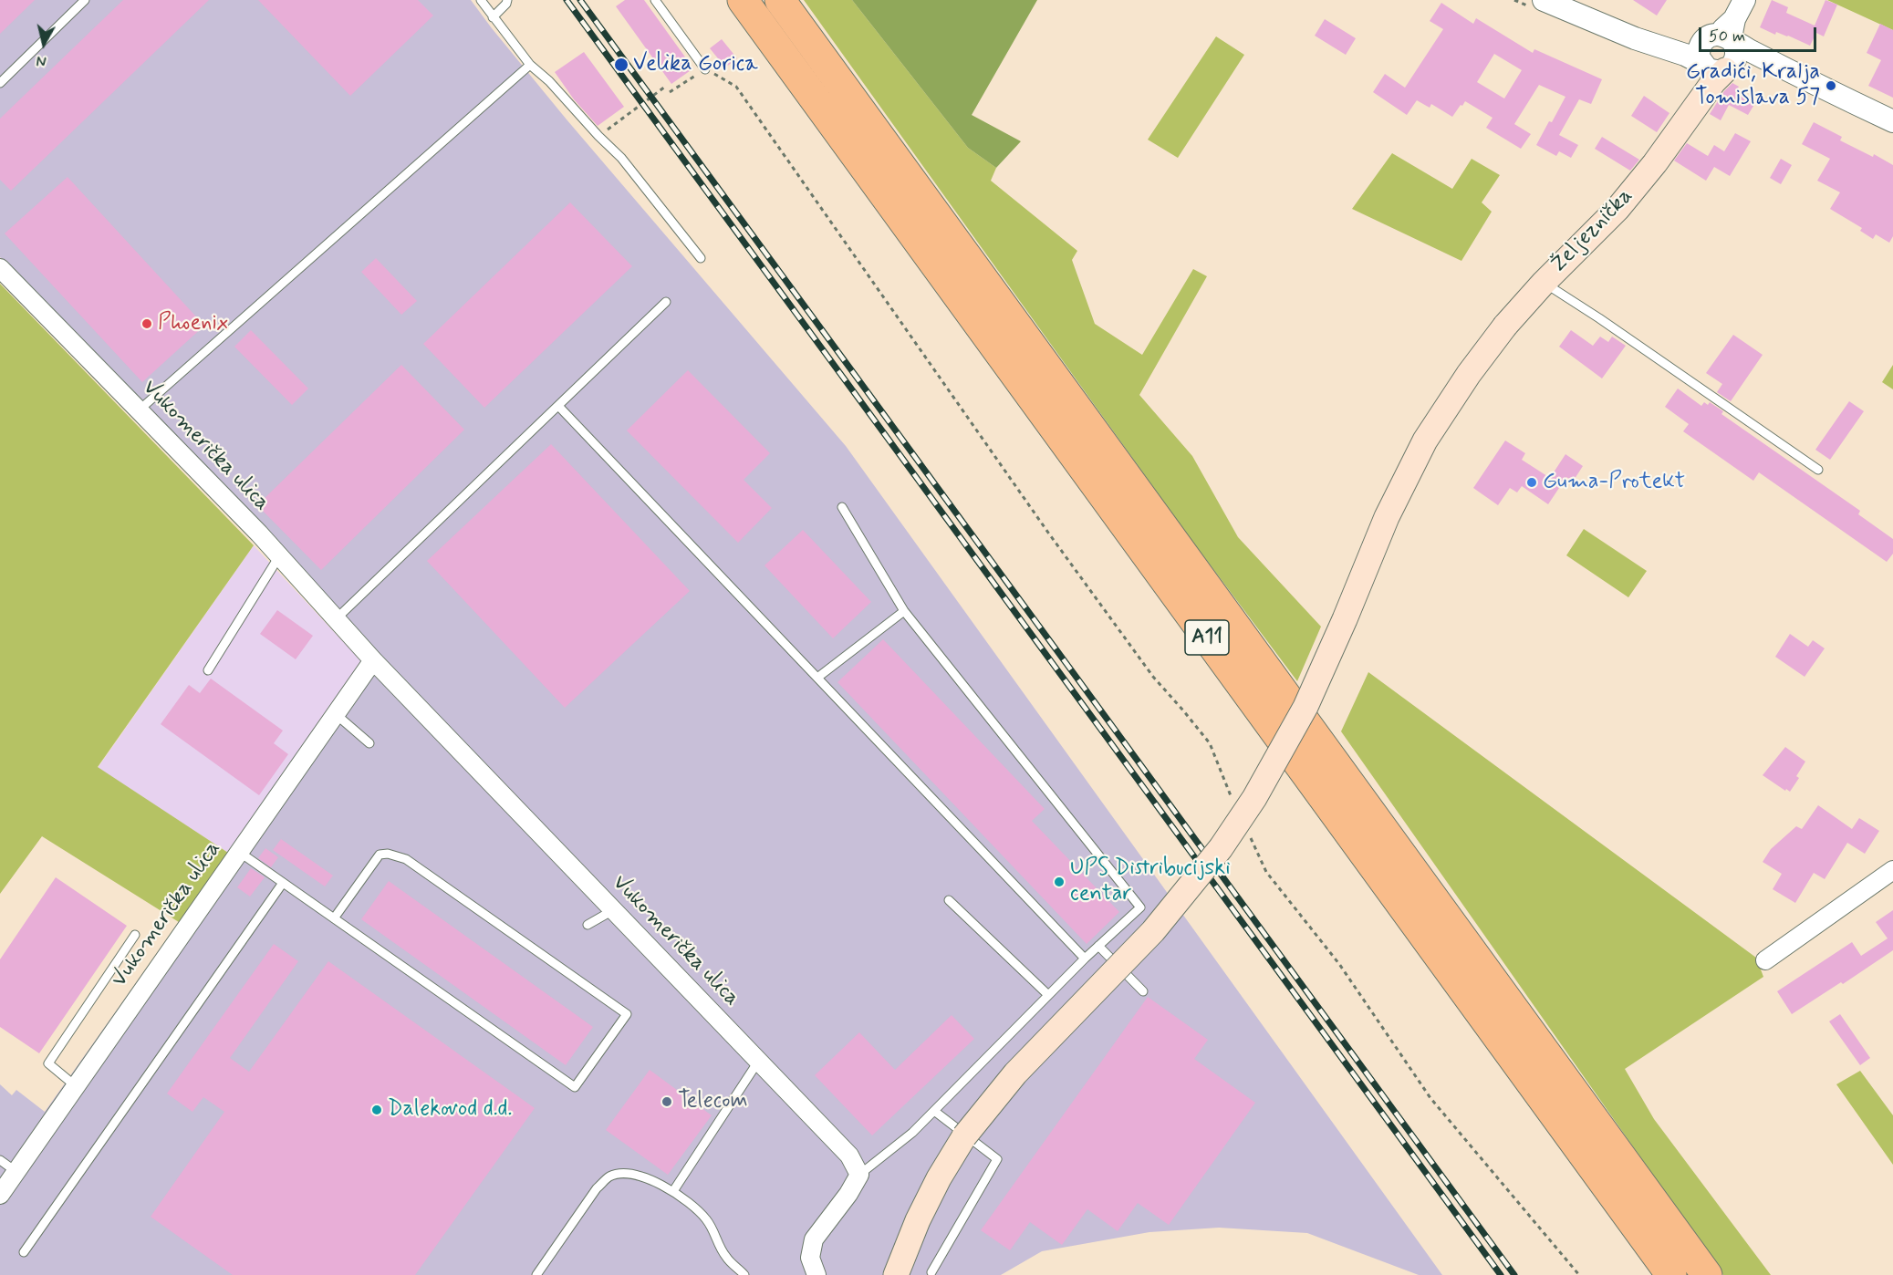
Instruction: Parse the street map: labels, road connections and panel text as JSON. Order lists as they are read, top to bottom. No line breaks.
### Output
{"streets":{"highway":["A11"],"main road":["Željeznička"],"street":["Vukomerička ulica"]},"places":["Velika Gorica","Gradići, Kralja Tomislava 57","Phoenix","Guma-Protekt","UPS Distribucijski centar","Telecom","Dalekovod d.d."],"scale_bar":"50 m","north":"bottom"}
